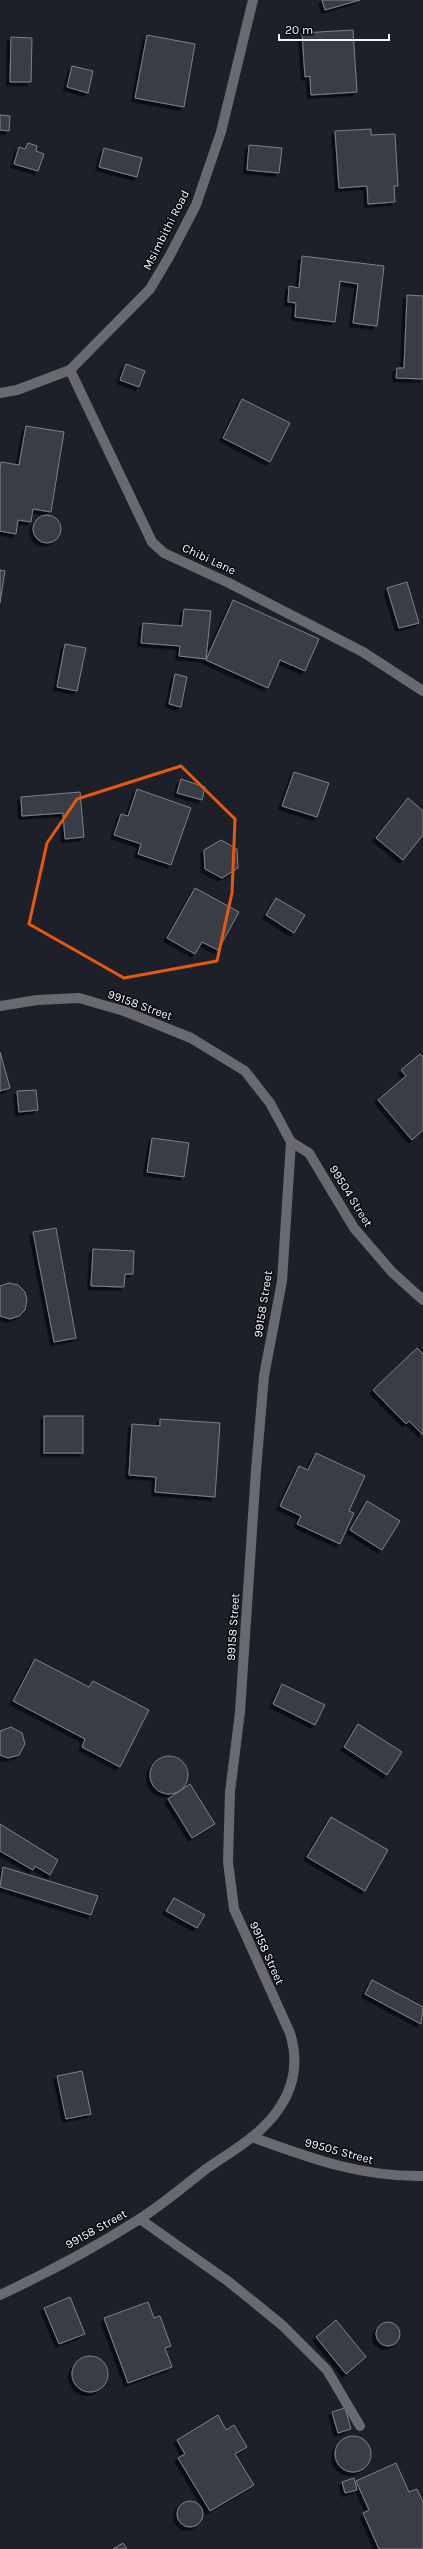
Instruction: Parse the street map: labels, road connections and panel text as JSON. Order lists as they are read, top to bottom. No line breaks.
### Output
{"streets":{"street":["Msimbithi Road","Chibi Lane","99158 Street","99504 Street","99505 Street"]},"crossings":[["Msimbithi Road","Chibi Lane"],["99158 Street","99504 Street"],["99158 Street","99505 Street"]],"scale_bar":"20 m"}
